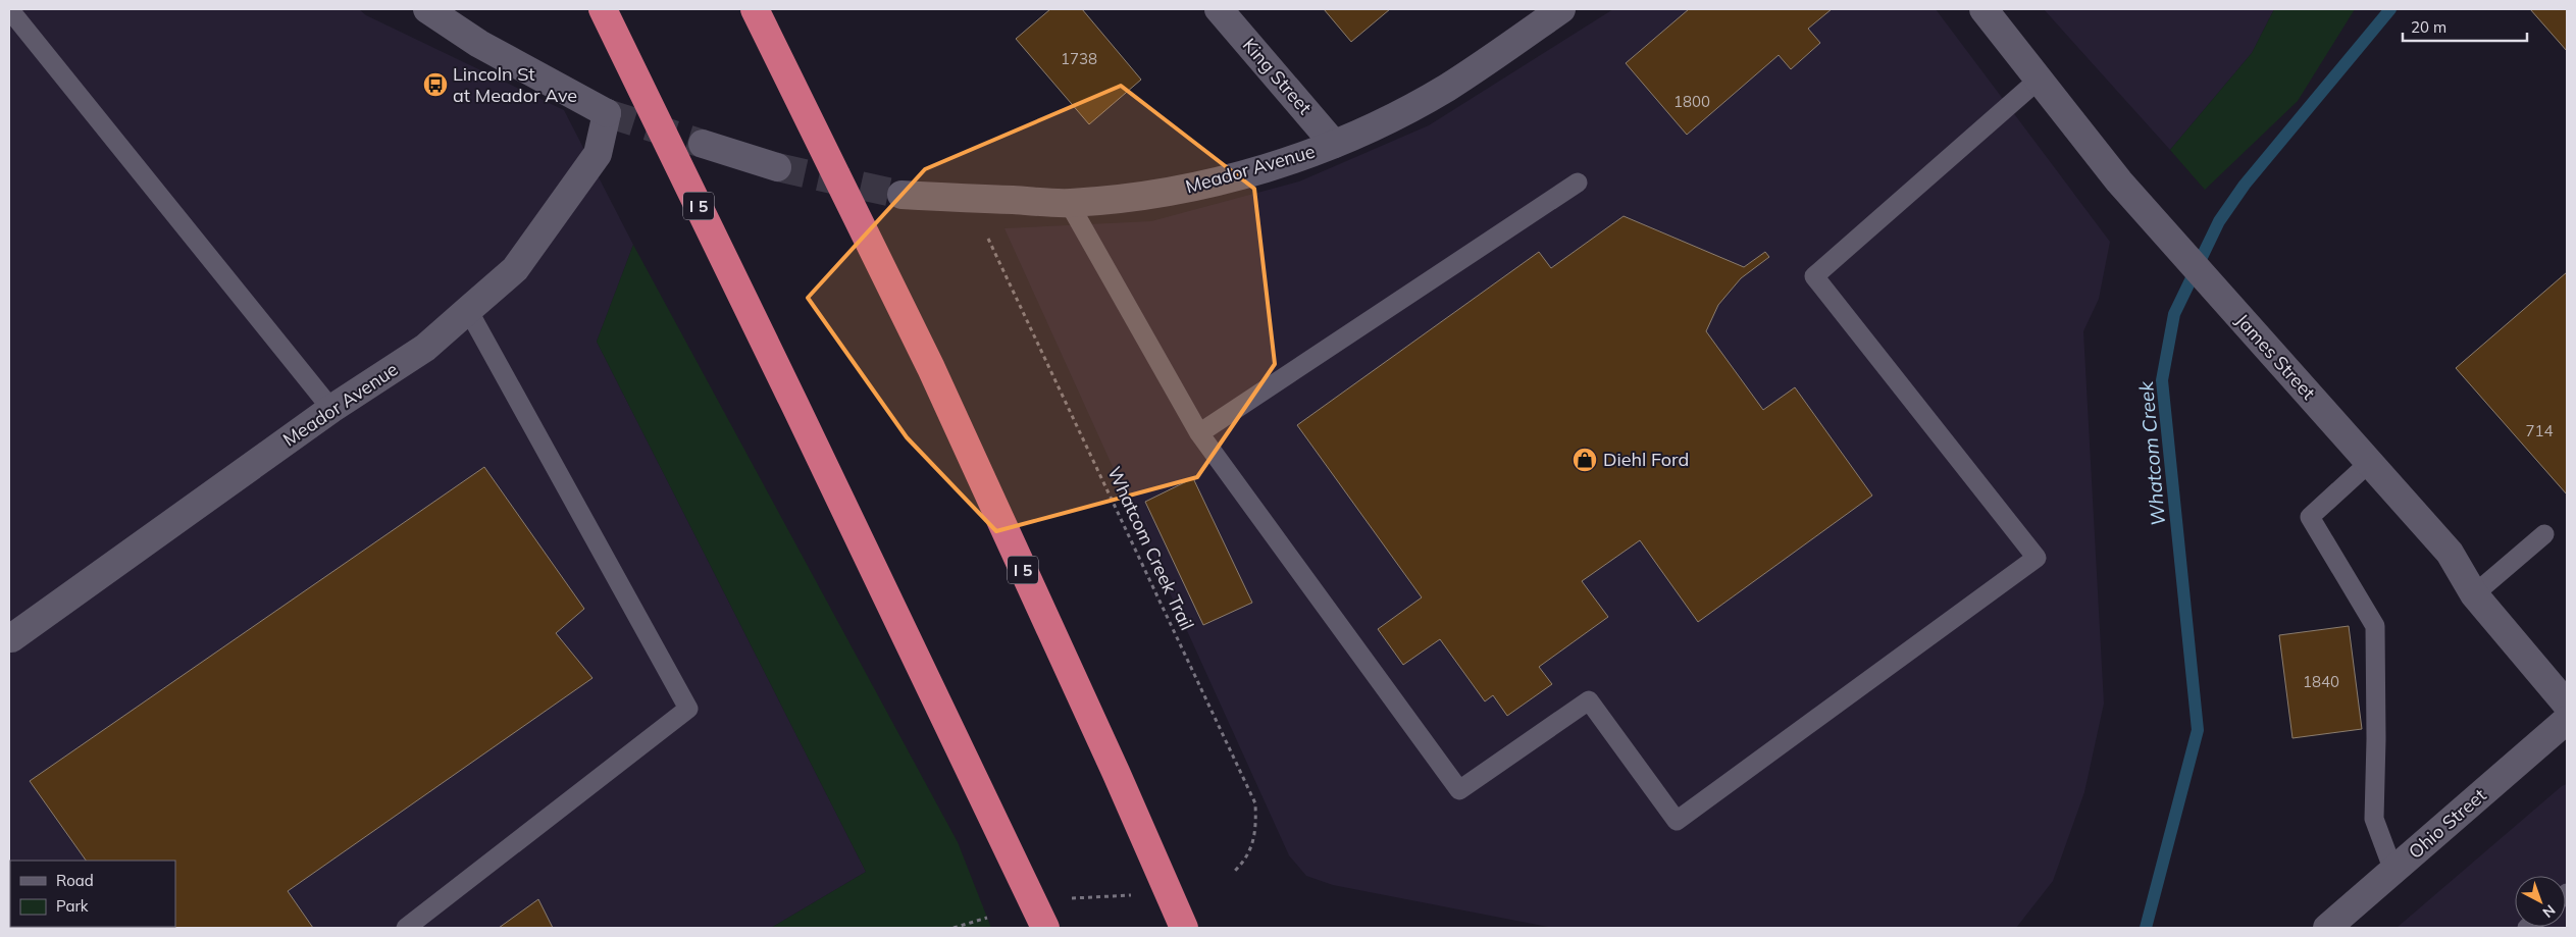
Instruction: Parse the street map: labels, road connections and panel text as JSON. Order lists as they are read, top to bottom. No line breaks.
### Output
{"streets":{"highway":["I 5"],"street":["King Street","Meador Avenue","James Street","Ohio Street"],"path":["Whatcom Creek Trail"]},"crossings":[["King Street","Meador Avenue"]],"water":["Whatcom Creek"],"places":{"bus stop":["Lincoln St at Meador Ave"],"shop":["Diehl Ford"]},"house_numbers":["1738","1800","714","1840"],"legend":["Road","Park"],"scale_bar":"20 m","north":"bottom right"}
